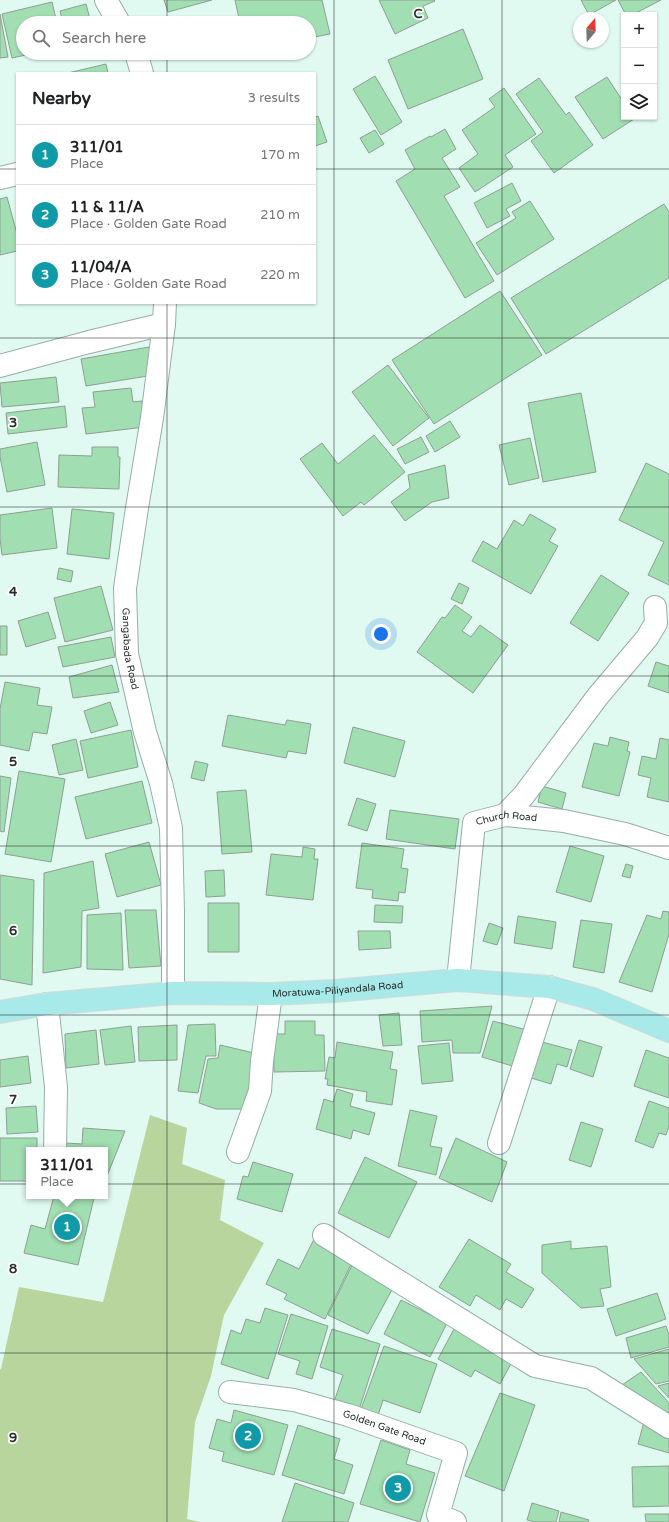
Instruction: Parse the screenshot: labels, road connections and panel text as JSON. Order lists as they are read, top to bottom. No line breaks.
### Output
{"streets":{"main road":["Moratuwa-Piliyandala Road"],"street":["Gangabada Road","Church Road","Golden Gate Road"]},"crossings":[["Gangabada Road","Moratuwa-Piliyandala Road"],["Church Road","Moratuwa-Piliyandala Road"]],"north":"top","page":{"map_buttons":["+","−"],"search":"Search here","heading":["Nearby","3 results"],"list":[{"mark":"1","name":"311/01","note":"Place","value":"170 m"},{"mark":"2","name":"11 & 11/A","note":"Place · Golden Gate Road","value":"210 m"},{"mark":"3","name":"11/04/A","note":"Place · Golden Gate Road","value":"220 m"}],"popup":["311/01","Place"],"pins":["1","2","3"]},"grid":{"columns":["C"],"rows":["3","4","5","6","7","8","9"]}}
